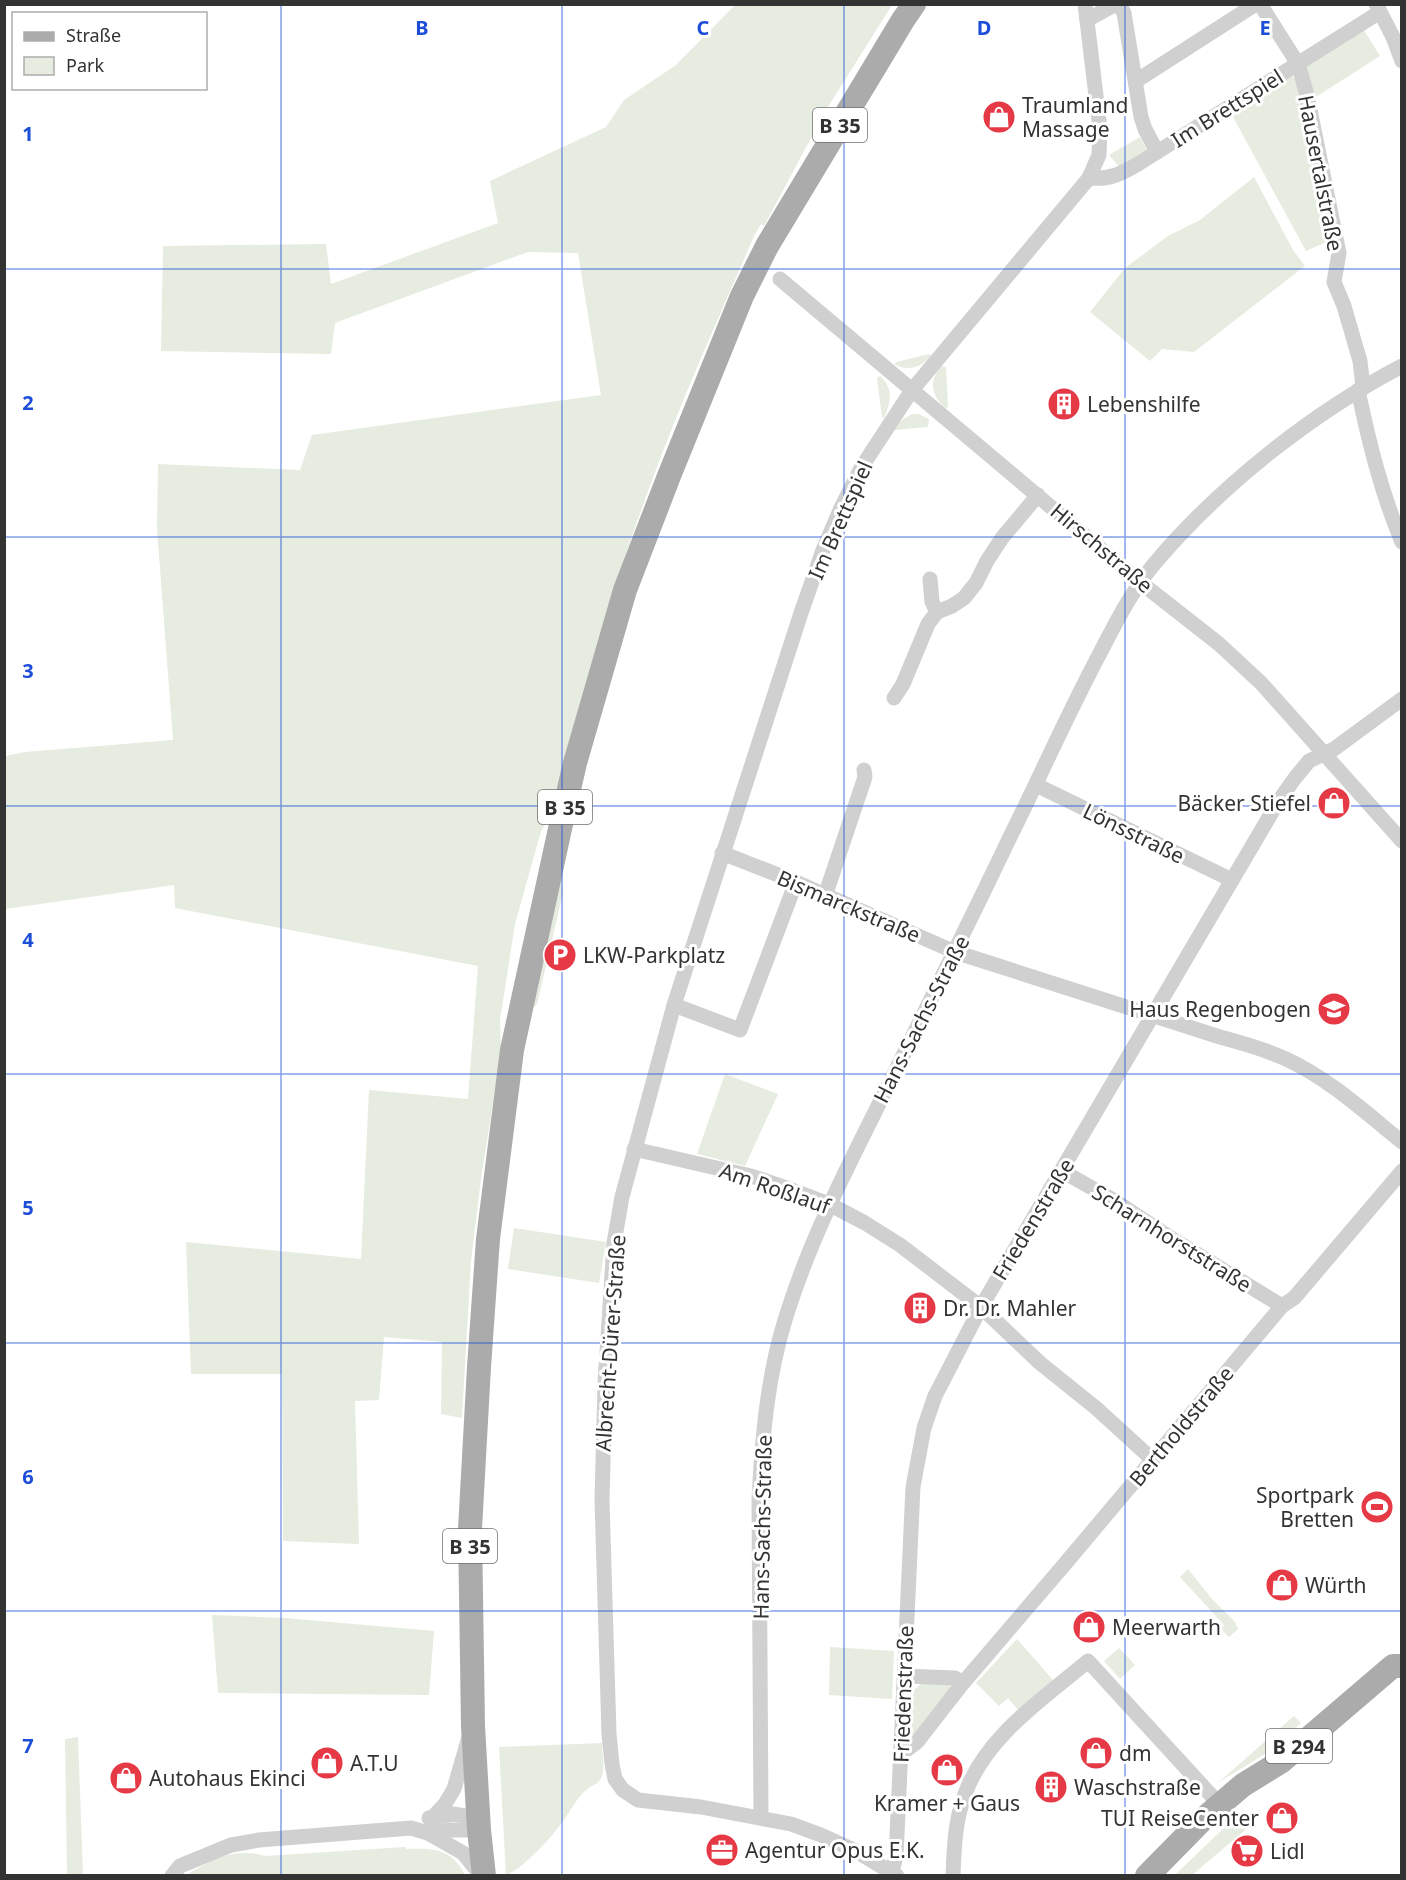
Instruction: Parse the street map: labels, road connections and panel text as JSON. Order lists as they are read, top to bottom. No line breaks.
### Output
{"streets":{"main road":["B 35","B 294"],"street":["Im Brettspiel","Hausertalstraße","Hirschstraße","Lönsstraße","Bismarckstraße","Hans-Sachs-Straße","Am Roßlauf","Friedenstraße","Scharnhorststraße","Albrecht-Dürer-Straße","Bertholdstraße"]},"crossings":[["Im Brettspiel","Hausertalstraße"],["Im Brettspiel","Hirschstraße"],["Im Brettspiel","Bismarckstraße"],["Im Brettspiel","Albrecht-Dürer-Straße"],["Hausertalstraße","Hans-Sachs-Straße"],["Hirschstraße","Hans-Sachs-Straße"],["Hirschstraße","Friedenstraße"],["Lönsstraße","Hans-Sachs-Straße"],["Lönsstraße","Friedenstraße"],["Bismarckstraße","Hans-Sachs-Straße"],["Bismarckstraße","Friedenstraße"],["Bismarckstraße","Albrecht-Dürer-Straße"],["Hans-Sachs-Straße","Am Roßlauf"],["Hans-Sachs-Straße","Albrecht-Dürer-Straße"],["Am Roßlauf","Friedenstraße"],["Am Roßlauf","Albrecht-Dürer-Straße"],["Am Roßlauf","Bertholdstraße"],["Friedenstraße","Scharnhorststraße"],["Friedenstraße","Bertholdstraße"],["Scharnhorststraße","Bertholdstraße"]],"places":{"shop":["Traumland Massage","Bäcker Stiefel","Würth","Meerwarth","dm","A.T.U","Kramer + Gaus","Autohaus Ekinci","TUI ReiseCenter"],"building":["Lebenshilfe","Dr. Dr. Mahler","Waschstraße"],"parking":["LKW-Parkplatz"],"school or university":["Haus Regenbogen"],"sports":["Sportpark Bretten"],"office":["Agentur Opus E.K."],"supermarket":["Lidl"]},"legend":["Straße","Park"],"grid":{"columns":["B","C","D","E"],"rows":["1","2","3","4","5","6","7"]}}
